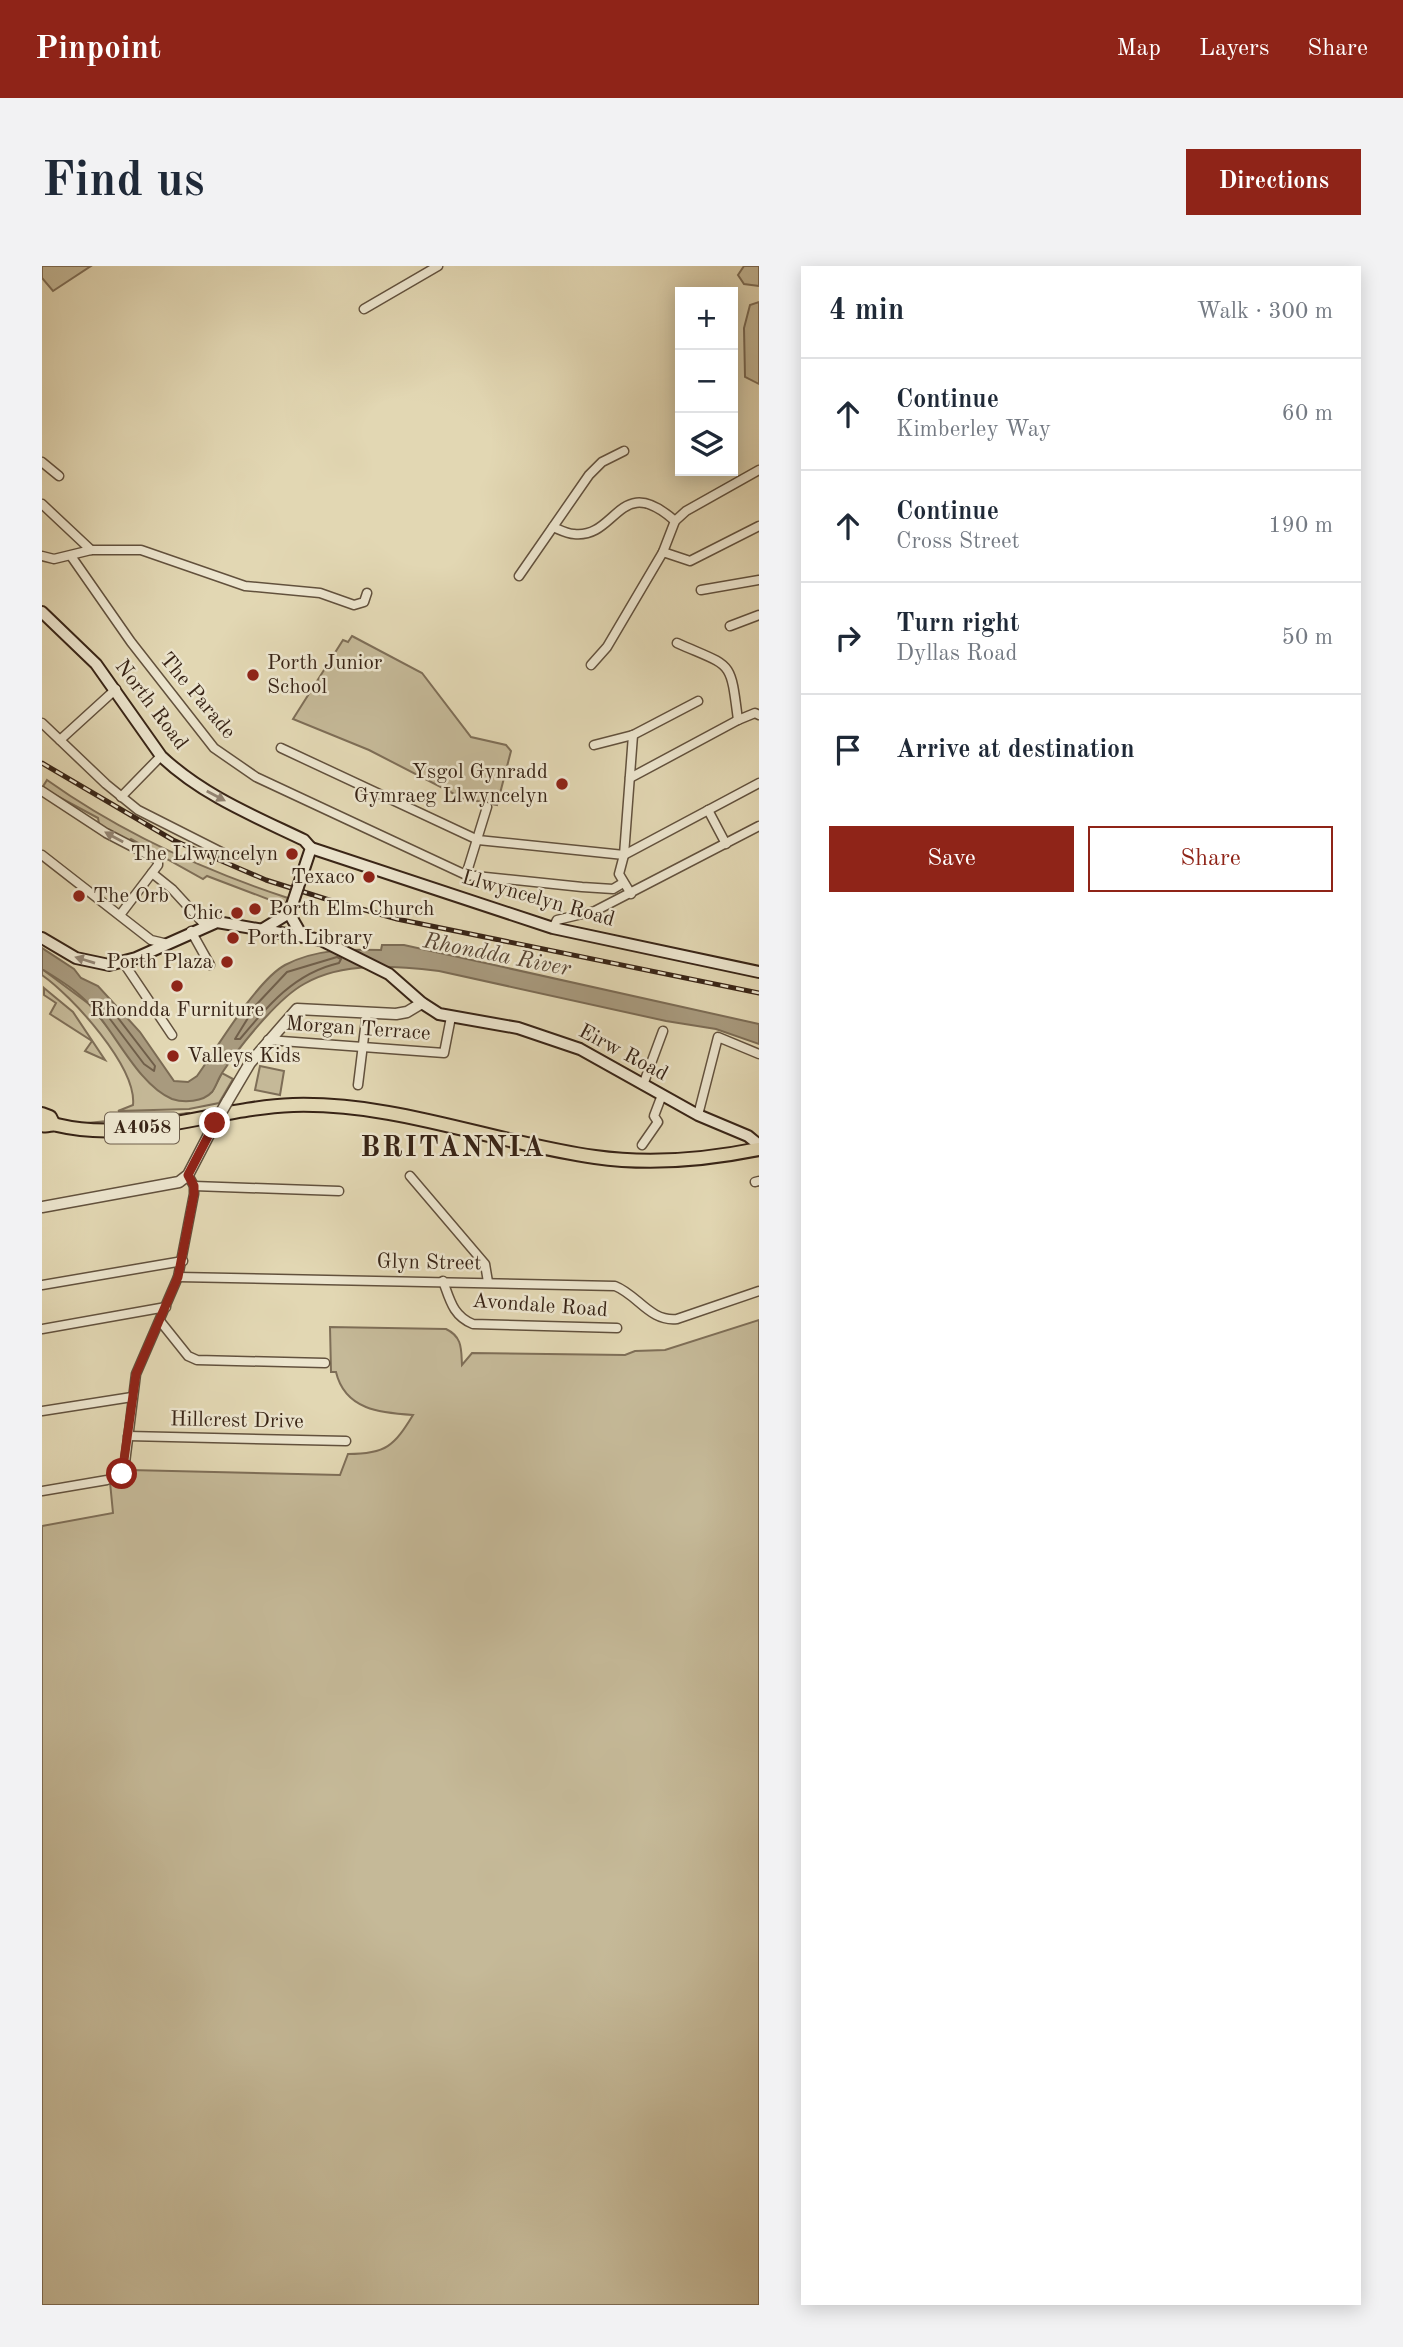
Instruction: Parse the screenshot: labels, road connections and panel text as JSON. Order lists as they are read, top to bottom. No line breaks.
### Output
{"streets":{"main road":["North Road","Llwyncelyn Road","Eirw Road","A4058"],"street":["The Parade","Morgan Terrace","Glyn Street","Avondale Road","Hillcrest Drive"]},"crossings":[["North Road","Llwyncelyn Road"],["Morgan Terrace","Eirw Road"],["Eirw Road","A4058"],["Glyn Street","Avondale Road"]],"one_way":["North Road"],"districts":["BRITANNIA"],"water":["Rhondda River"],"places":["Porth Junior School","Ysgol Gynradd Gymraeg Llwyncelyn","The Llwyncelyn","Texaco","The Orb","Porth Elm Church","Chic","Porth Library","Porth Plaza","Rhondda Furniture","Valleys Kids"],"page":{"header":"Pinpoint","nav":["Map","Layers","Share"],"buttons":["Directions",["Save","Share"]],"title":"Find us","heading":["4 min","Walk · 300 m"],"map_buttons":["+","−"],"list":[["Continue","Kimberley Way","60 m"],["Continue","Cross Street","190 m"],["Turn right","Dyllas Road","50 m"],"Arrive at destination"]}}
